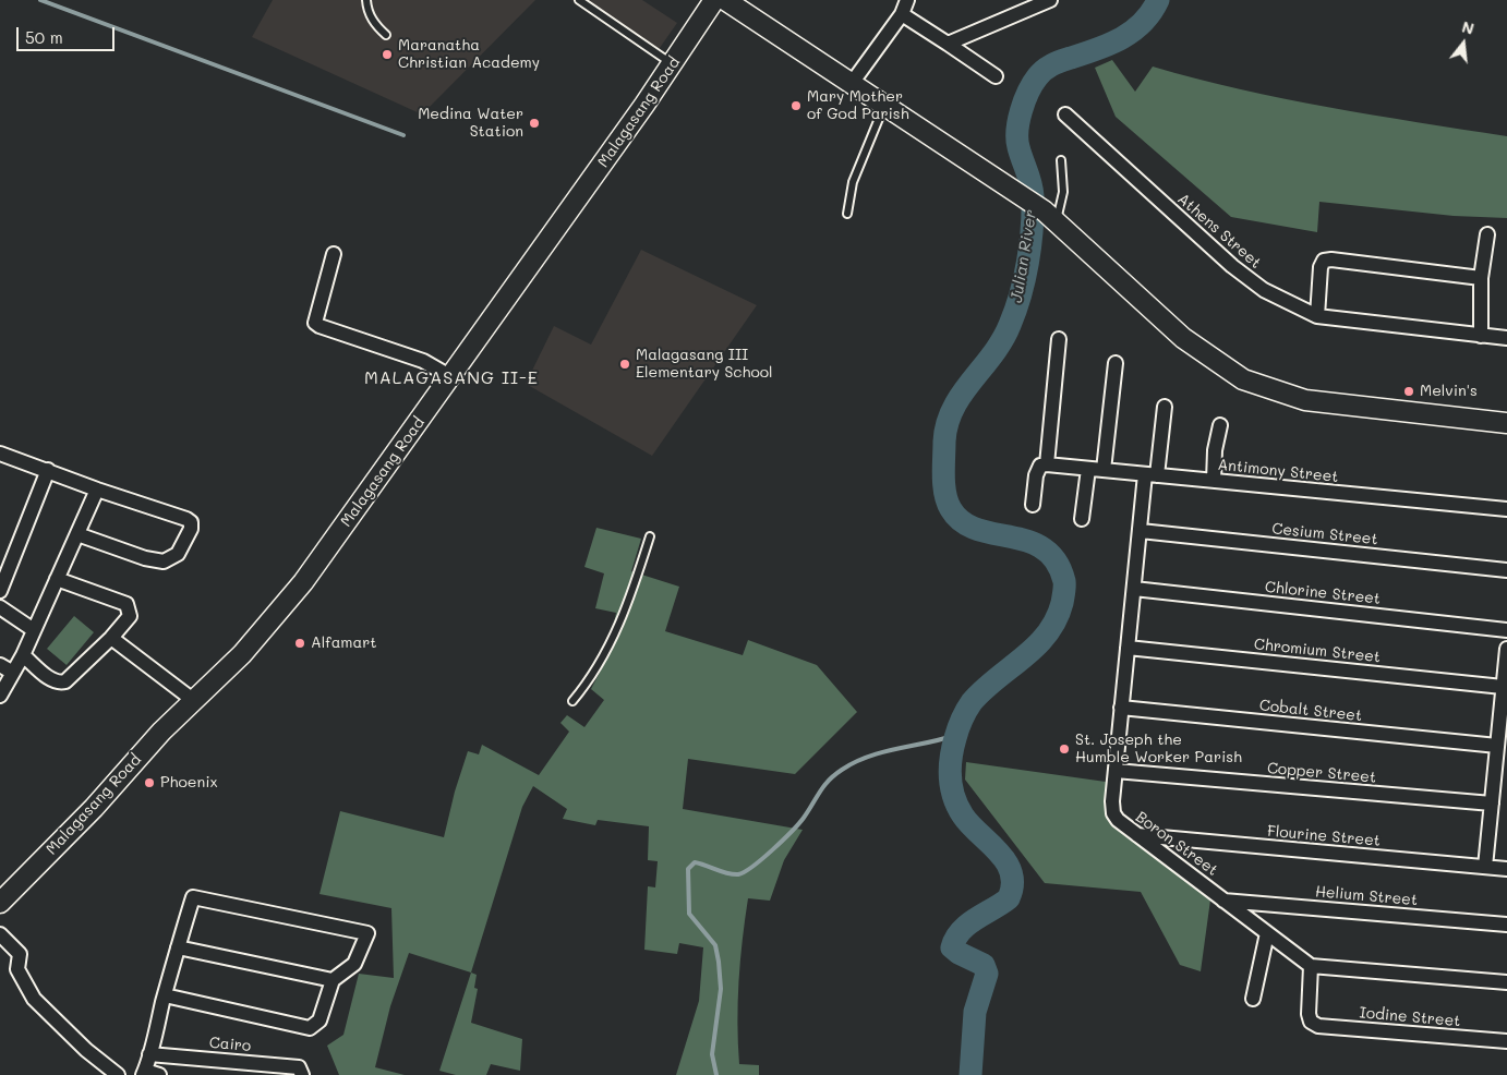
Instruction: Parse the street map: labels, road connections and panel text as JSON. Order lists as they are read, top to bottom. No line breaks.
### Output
{"streets":{"main road":["Malagasang Road"],"street":["Athens Street","Antimony Street","Cesium Street","Chlorine Street","Chromium Street","Cobalt Street","Copper Street","Flourine Street","Boron Street","Helium Street","Iodine Street","Cairo"]},"crossings":[["Antimony Street","Boron Street"],["Cesium Street","Boron Street"],["Chlorine Street","Boron Street"],["Chromium Street","Boron Street"],["Cobalt Street","Boron Street"],["Copper Street","Boron Street"],["Flourine Street","Boron Street"],["Boron Street","Helium Street"],["Boron Street","Iodine Street"]],"districts":["MALAGASANG II-E"],"water":["Julian River"],"places":["Maranatha Christian Academy","Mary Mother of God Parish","Medina Water Station","Malagasang III Elementary School","Melvin's","Alfamart","St. Joseph the Humble Worker Parish","Phoenix"],"scale_bar":"50 m","north":"top"}
